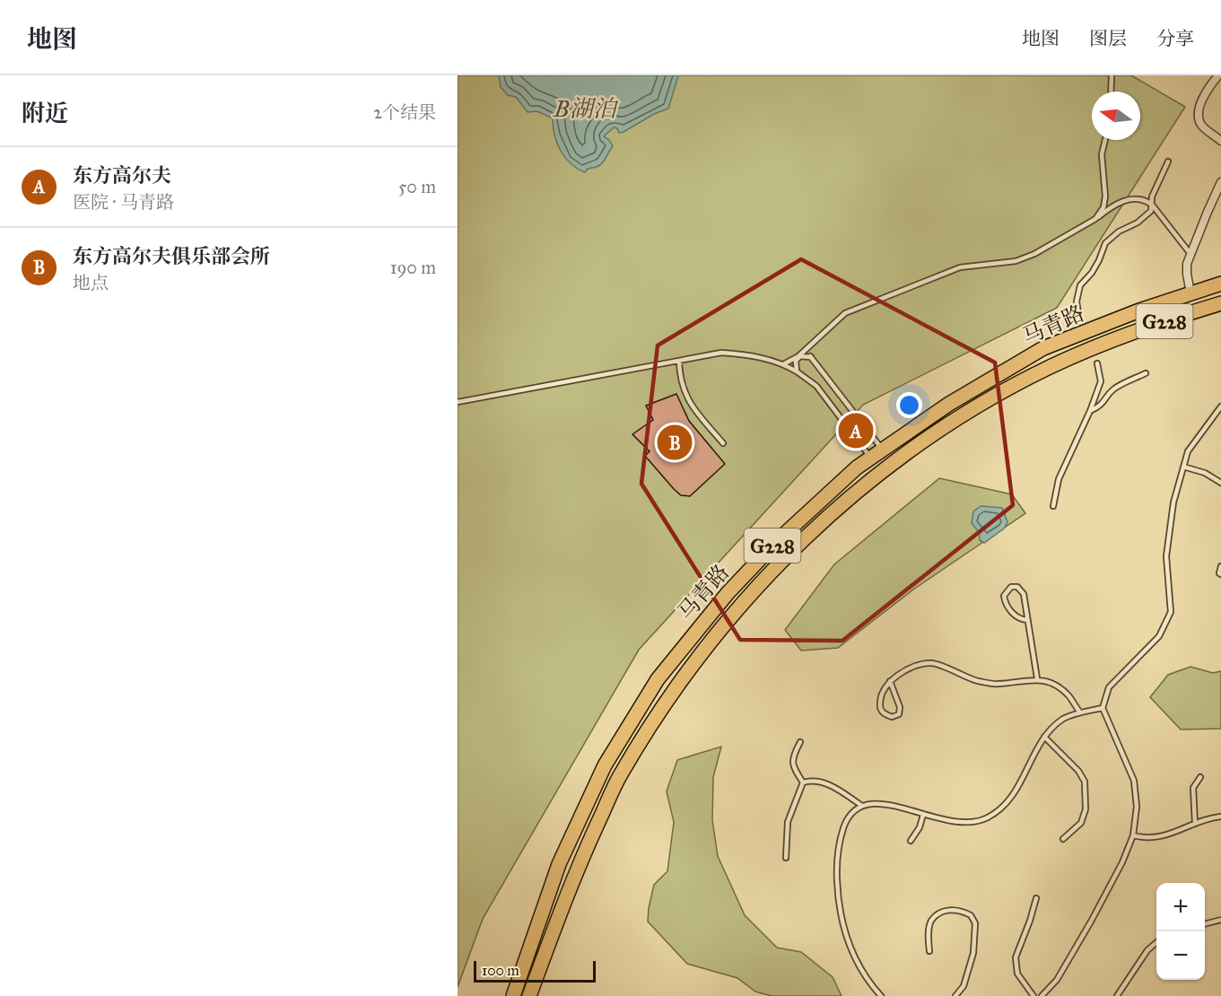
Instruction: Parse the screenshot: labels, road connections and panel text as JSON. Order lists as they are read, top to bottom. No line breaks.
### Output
{"streets":{"highway":["G228","马青路"]},"water":["B湖泊"],"scale_bar":"100 m","north":"left","page":{"header":"地图","nav":["地图","图层","分享"],"heading":["附近","2个结果"],"list":[{"mark":"A","name":"东方高尔夫","note":"医院 · 马青路","value":"50 m"},{"mark":"B","name":"东方高尔夫俱乐部会所","note":"地点","value":"190 m"}],"pins":["A","B"],"map_buttons":["+","−"],"scale":"100 m"}}
